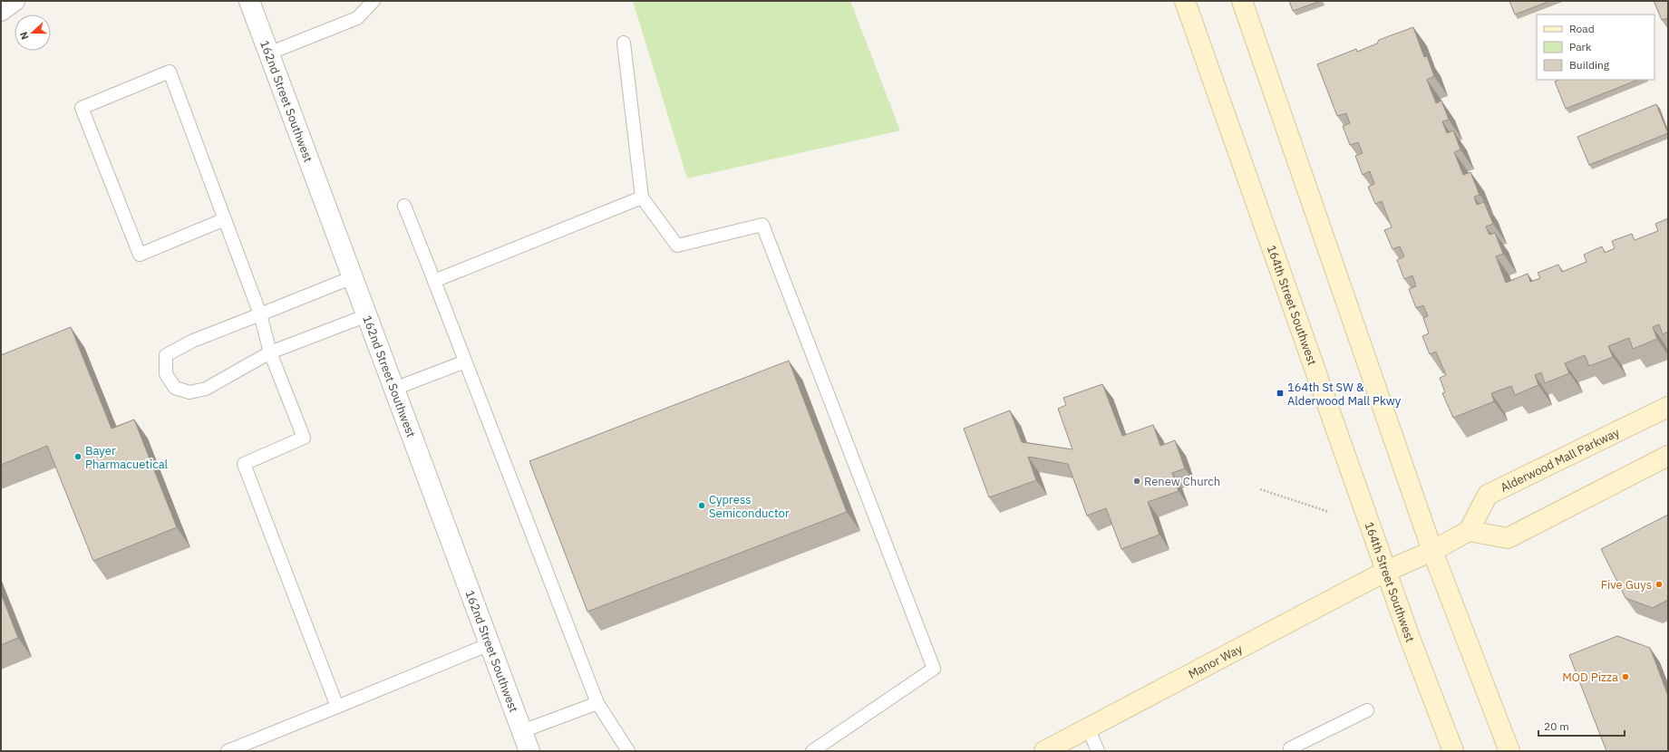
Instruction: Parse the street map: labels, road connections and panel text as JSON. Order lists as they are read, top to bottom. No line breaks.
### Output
{"streets":{"main road":["164th Street Southwest","Alderwood Mall Parkway","Manor Way"],"street":["162nd Street Southwest"]},"crossings":[["164th Street Southwest","Manor Way"]],"places":{"transit":["164th St SW & Alderwood Mall Pkwy"],"other":["Bayer Pharmacuetical","Renew Church","Cypress Semiconductor","Five Guys","MOD Pizza"]},"legend":["Road","Park","Building"],"scale_bar":"20 m","north":"left"}
